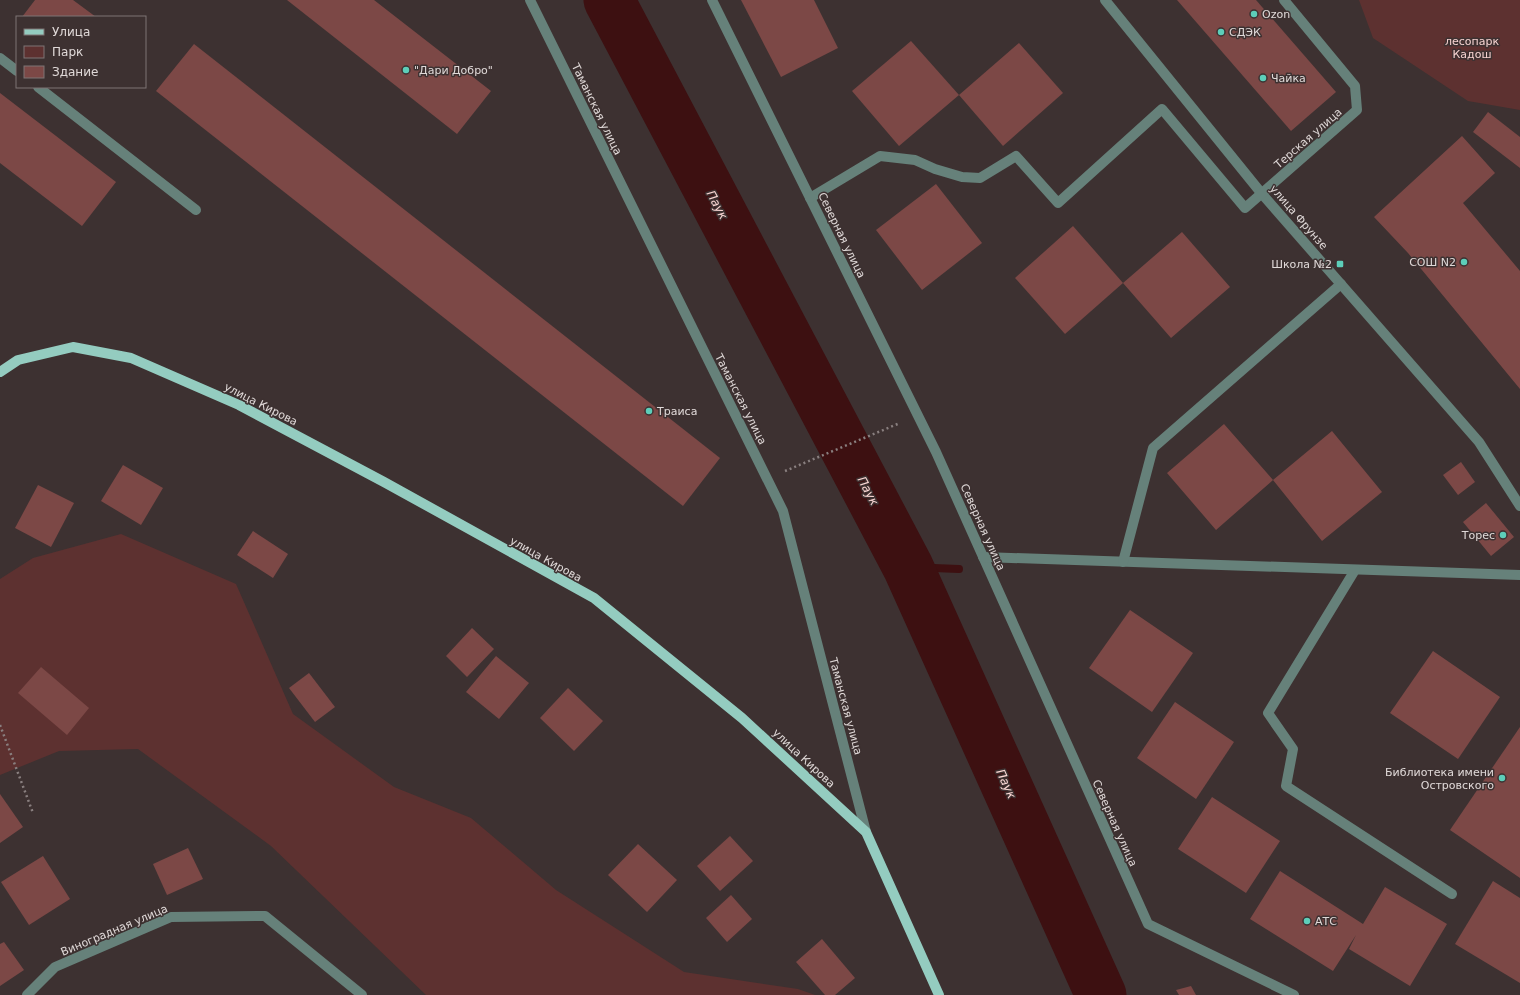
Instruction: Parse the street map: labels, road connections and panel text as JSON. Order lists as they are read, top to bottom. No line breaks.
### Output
{"streets":{"main road":["улица Кирова"],"street":["Таманская улица","Терская улица","улица Фрунзе","Северная улица","Виноградная улица"]},"crossings":[["Таманская улица","улица Кирова"],["Терская улица","улица Фрунзе"]],"water":["Паук"],"parks":["лесопарк Кадош"],"places":{"other":["Ozon","СДЭК","\"Дари Добро\"","Чайка","СОШ N2","Траиса","Торес","Библиотека имени Островского","АТС"],"transit":["Школа №2"]},"legend":["Улица","Парк","Здание"]}
